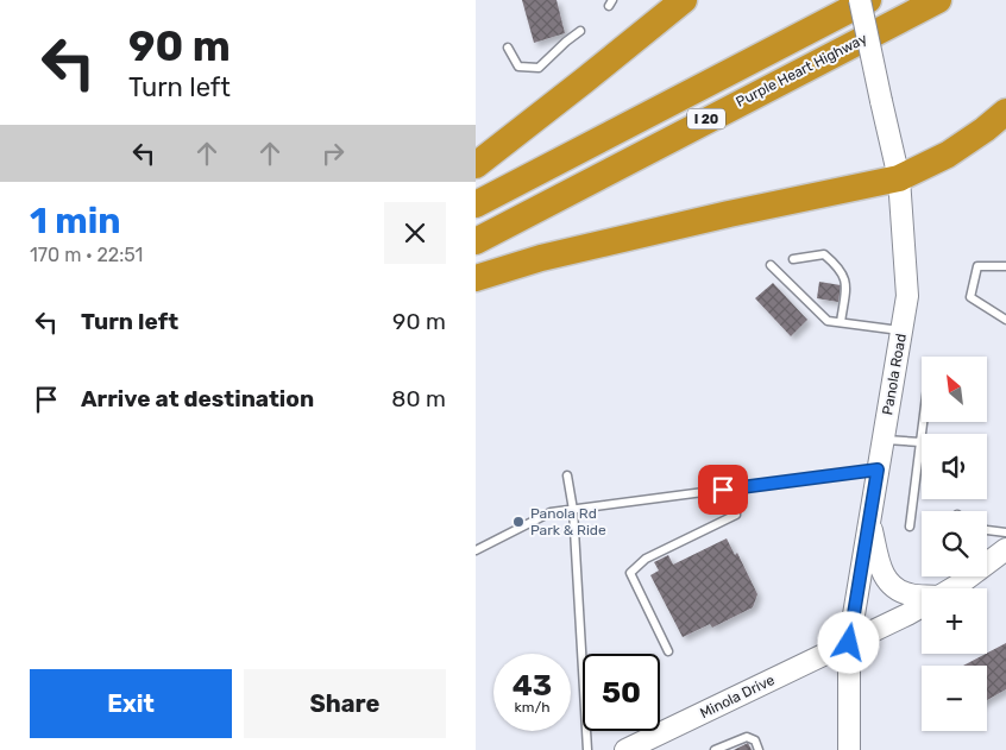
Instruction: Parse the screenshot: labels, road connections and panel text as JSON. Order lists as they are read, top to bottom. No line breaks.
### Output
{"streets":{"highway":["Purple Heart Highway","I 20"],"main road":["Panola Road","Minola Drive"]},"crossings":[["Panola Road","Minola Drive"]],"places":["Panola Rd Park & Ride"],"north":"top left","page":{"turn":["90 m","Turn left"],"heading":["1 min","170 m · 22:51"],"list":[{"name":"Turn left","value":"90 m"},{"name":"Arrive at destination","value":"80 m"}],"map_buttons":["+","−"],"speed":"43 km/h","limit":"50","buttons":["Exit","Share"]}}
